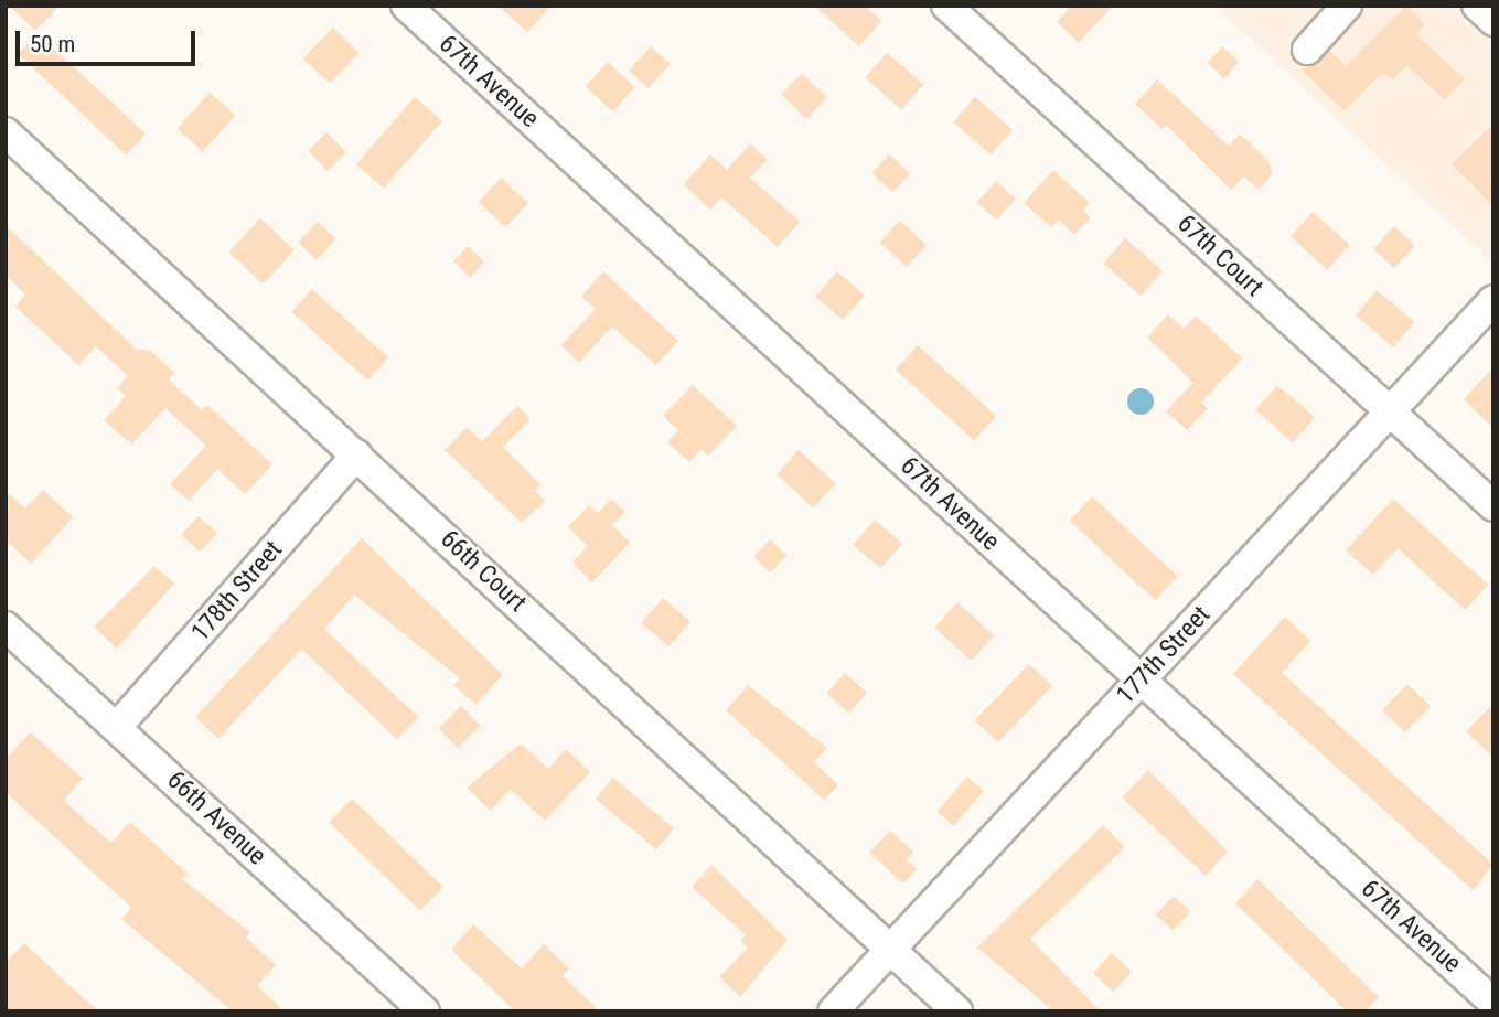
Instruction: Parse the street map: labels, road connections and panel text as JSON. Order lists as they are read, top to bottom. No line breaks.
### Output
{"streets":{"street":["67th Avenue","67th Court","66th Court","178th Street","177th Street","66th Avenue"]},"crossings":[["67th Avenue","177th Street"],["67th Court","177th Street"],["66th Court","178th Street"],["66th Court","177th Street"],["178th Street","66th Avenue"]],"scale_bar":"50 m"}
